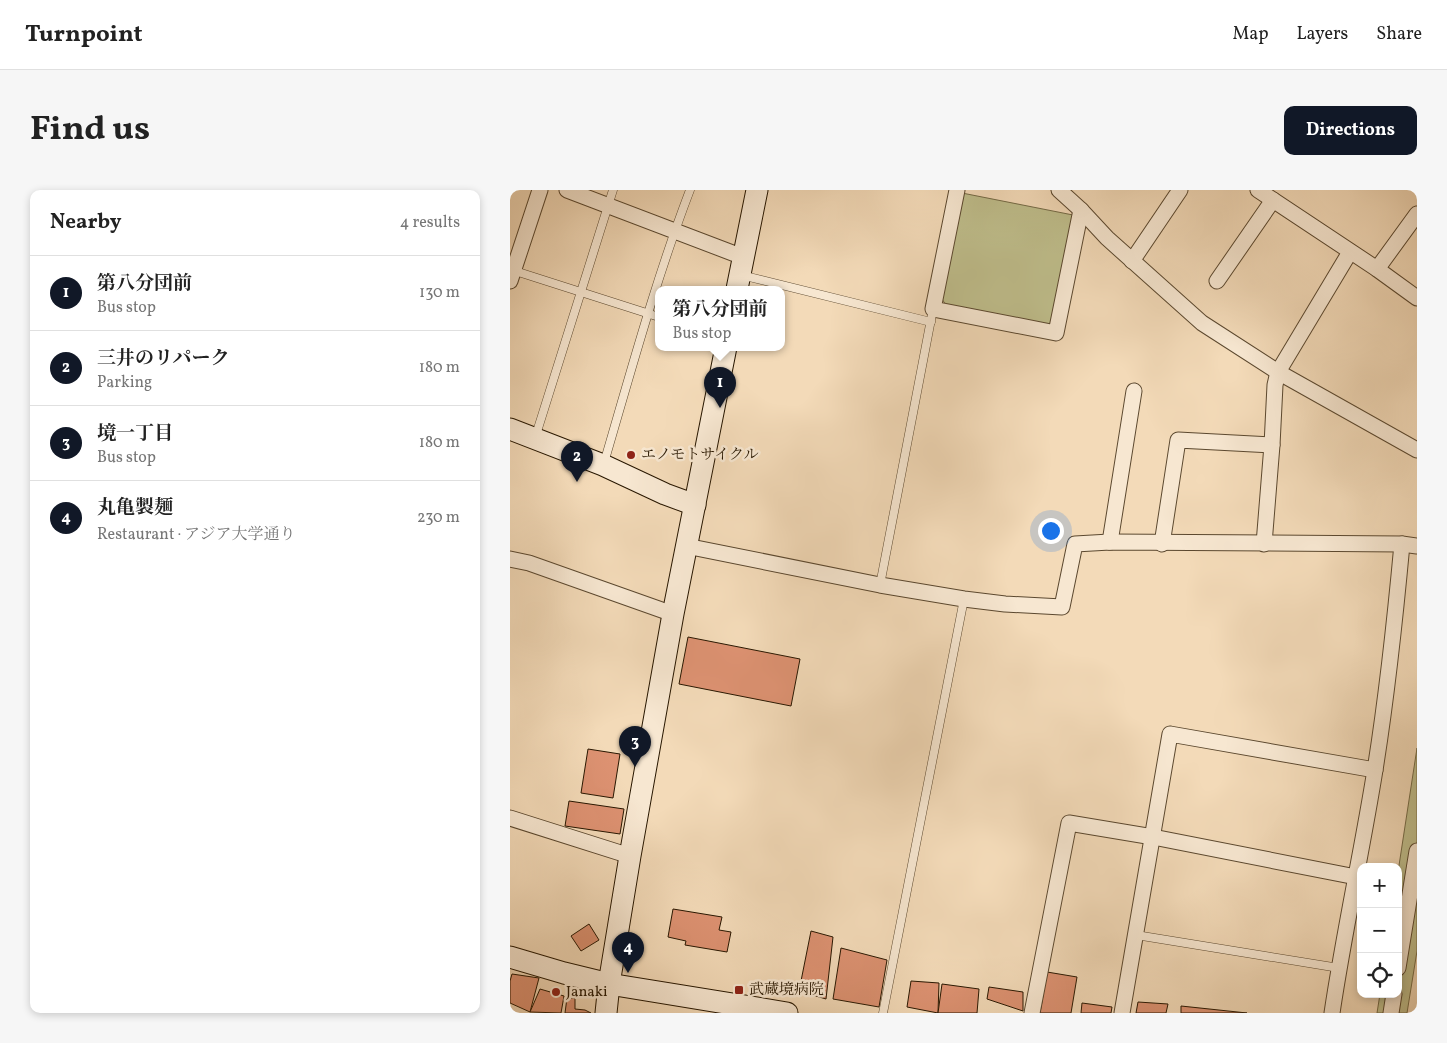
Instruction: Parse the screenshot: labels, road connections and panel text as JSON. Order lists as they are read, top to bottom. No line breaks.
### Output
{"places":{"other":["エノモトサイクル","Janaki"],"transit":["武蔵境病院"]},"page":{"header":"Turnpoint","nav":["Map","Layers","Share"],"title":"Find us","buttons":"Directions","heading":["Nearby","4 results"],"list":[{"mark":"1","name":"第八分団前","note":"Bus stop","value":"130 m"},{"mark":"2","name":"三井のリパーク","note":"Parking","value":"180 m"},{"mark":"3","name":"境一丁目","note":"Bus stop","value":"180 m"},{"mark":"4","name":"丸亀製麺","note":"Restaurant · アジア大学通り","value":"230 m"}],"popup":["第八分団前","Bus stop"],"pins":["1","2","3","4"],"map_buttons":["+","−"]}}
